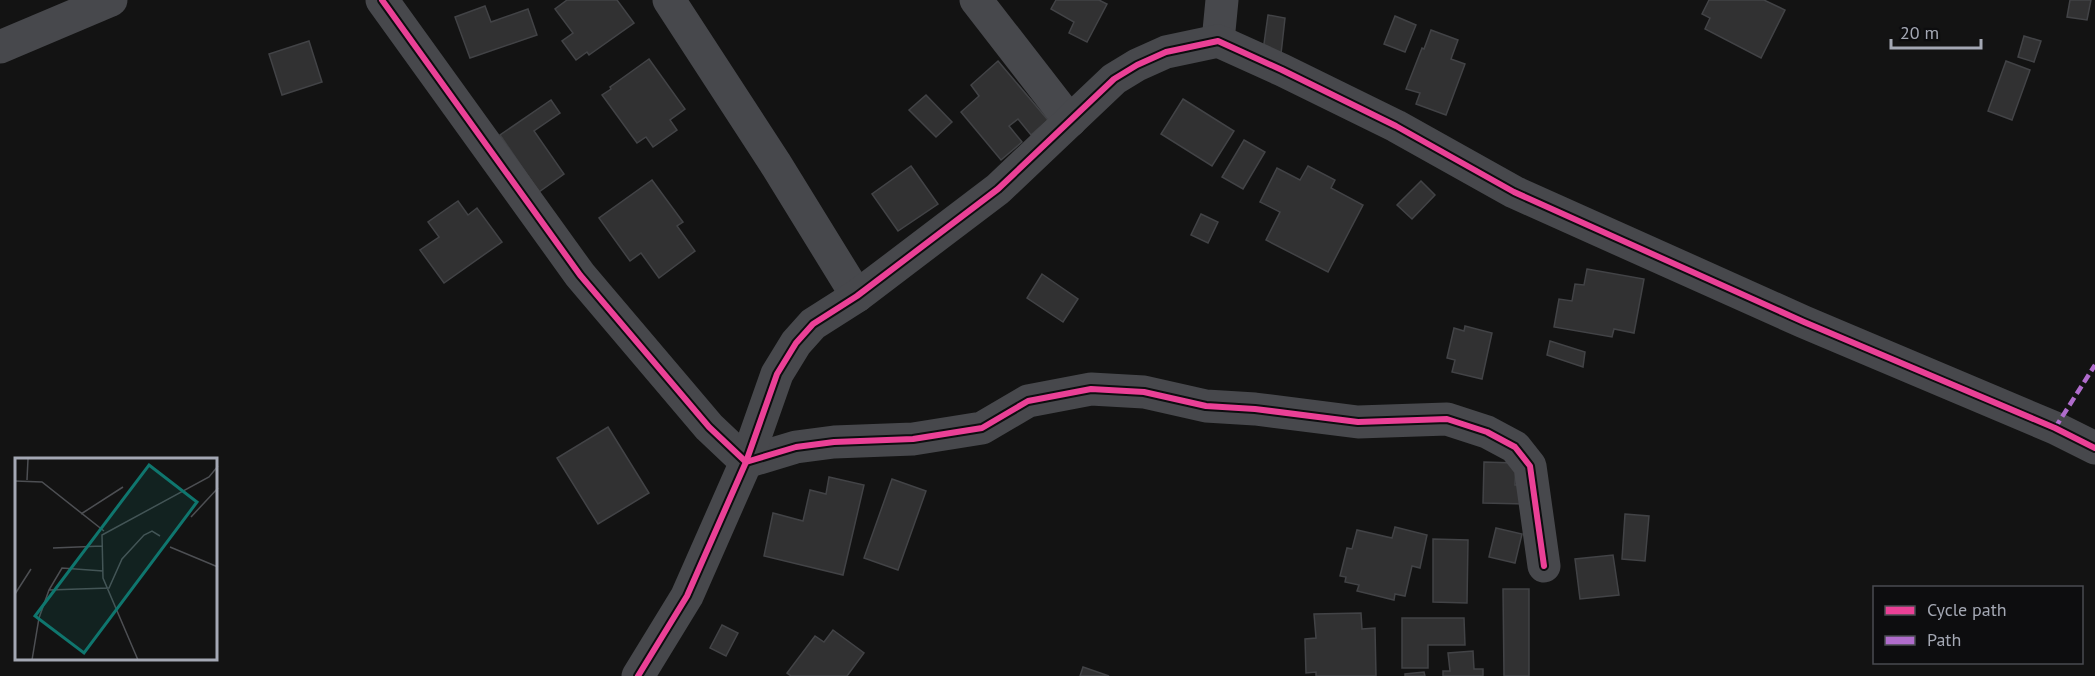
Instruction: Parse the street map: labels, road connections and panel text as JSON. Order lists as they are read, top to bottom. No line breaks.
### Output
{"legend":["Cycle path","Path"],"scale_bar":"20 m"}
